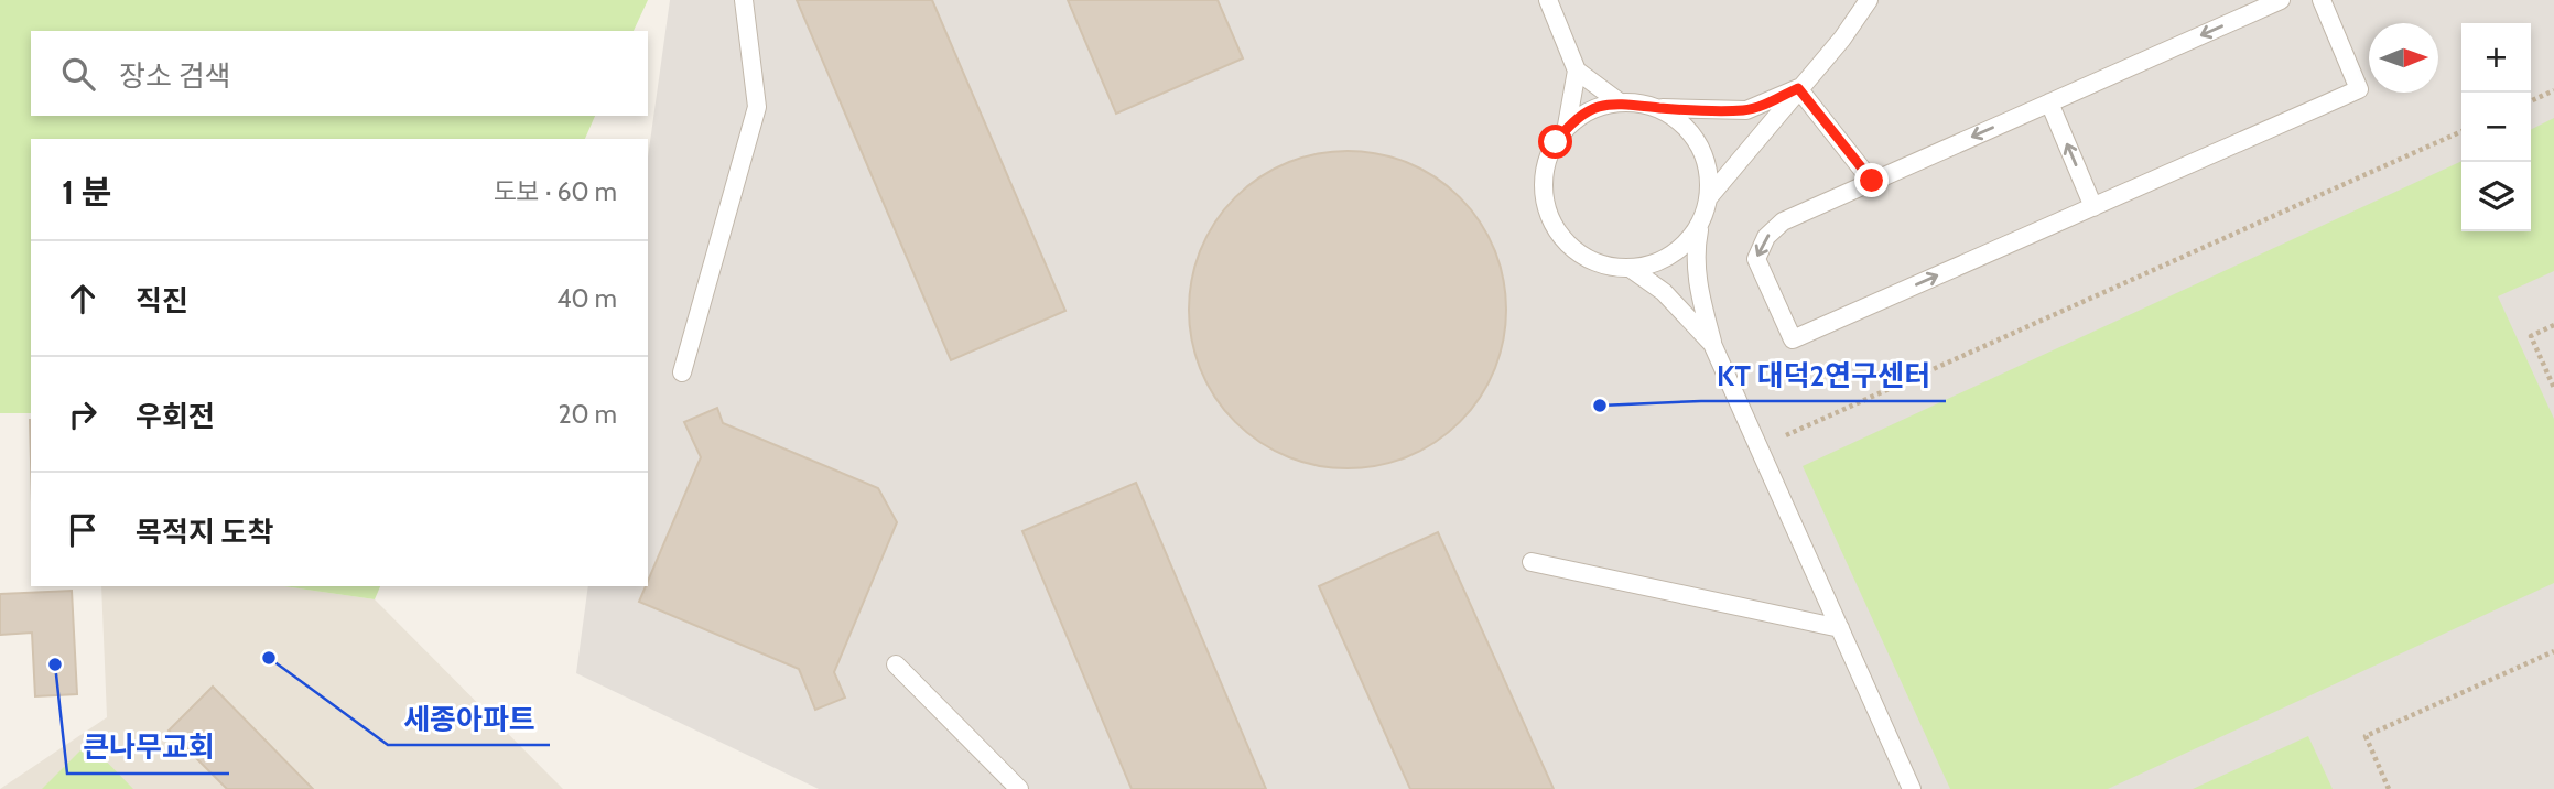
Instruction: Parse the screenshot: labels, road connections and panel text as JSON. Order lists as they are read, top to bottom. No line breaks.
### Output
{"places":["KT 대덕2연구센터","세종아파트","큰나무교회"],"north":"right","page":{"map_buttons":["+","−"],"search":"장소 검색","heading":["1 분","도보 · 60 m"],"list":[["직진","40 m"],["우회전","20 m"],"목적지 도착"]}}
